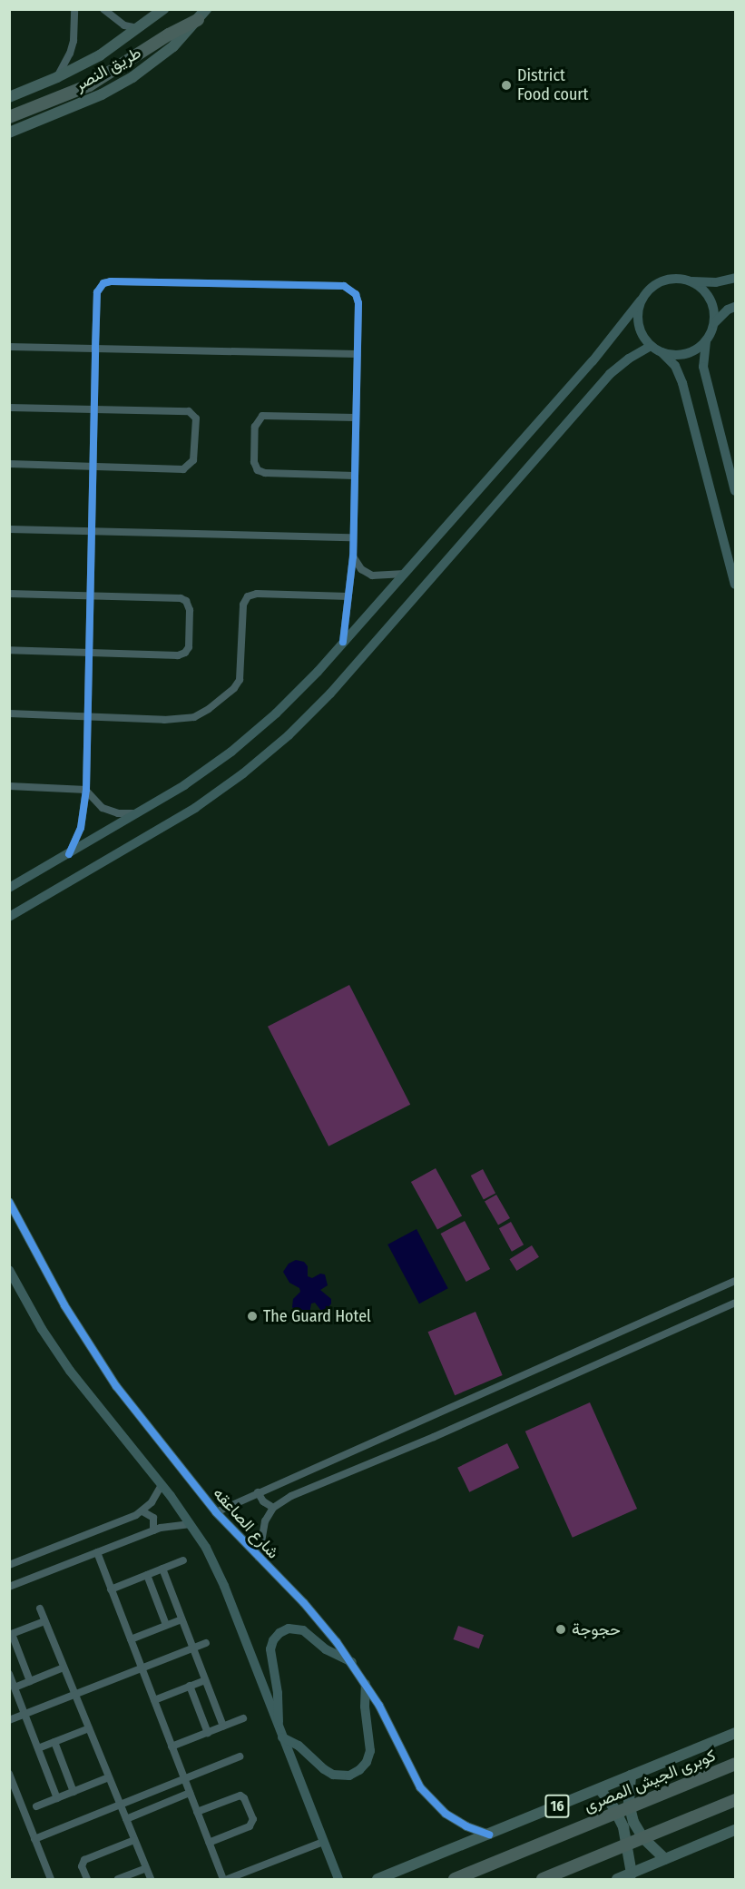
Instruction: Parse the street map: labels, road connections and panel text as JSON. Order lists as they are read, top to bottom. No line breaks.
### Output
{"streets":{"highway":["كوبرى الجيش المصرى","16"],"main road":["طريق النصر"],"street":["شارع الصاعقه"]},"crossings":[["شارع الصاعقه","16"]],"places":["District Food court","The Guard Hotel","حجوجة"]}
